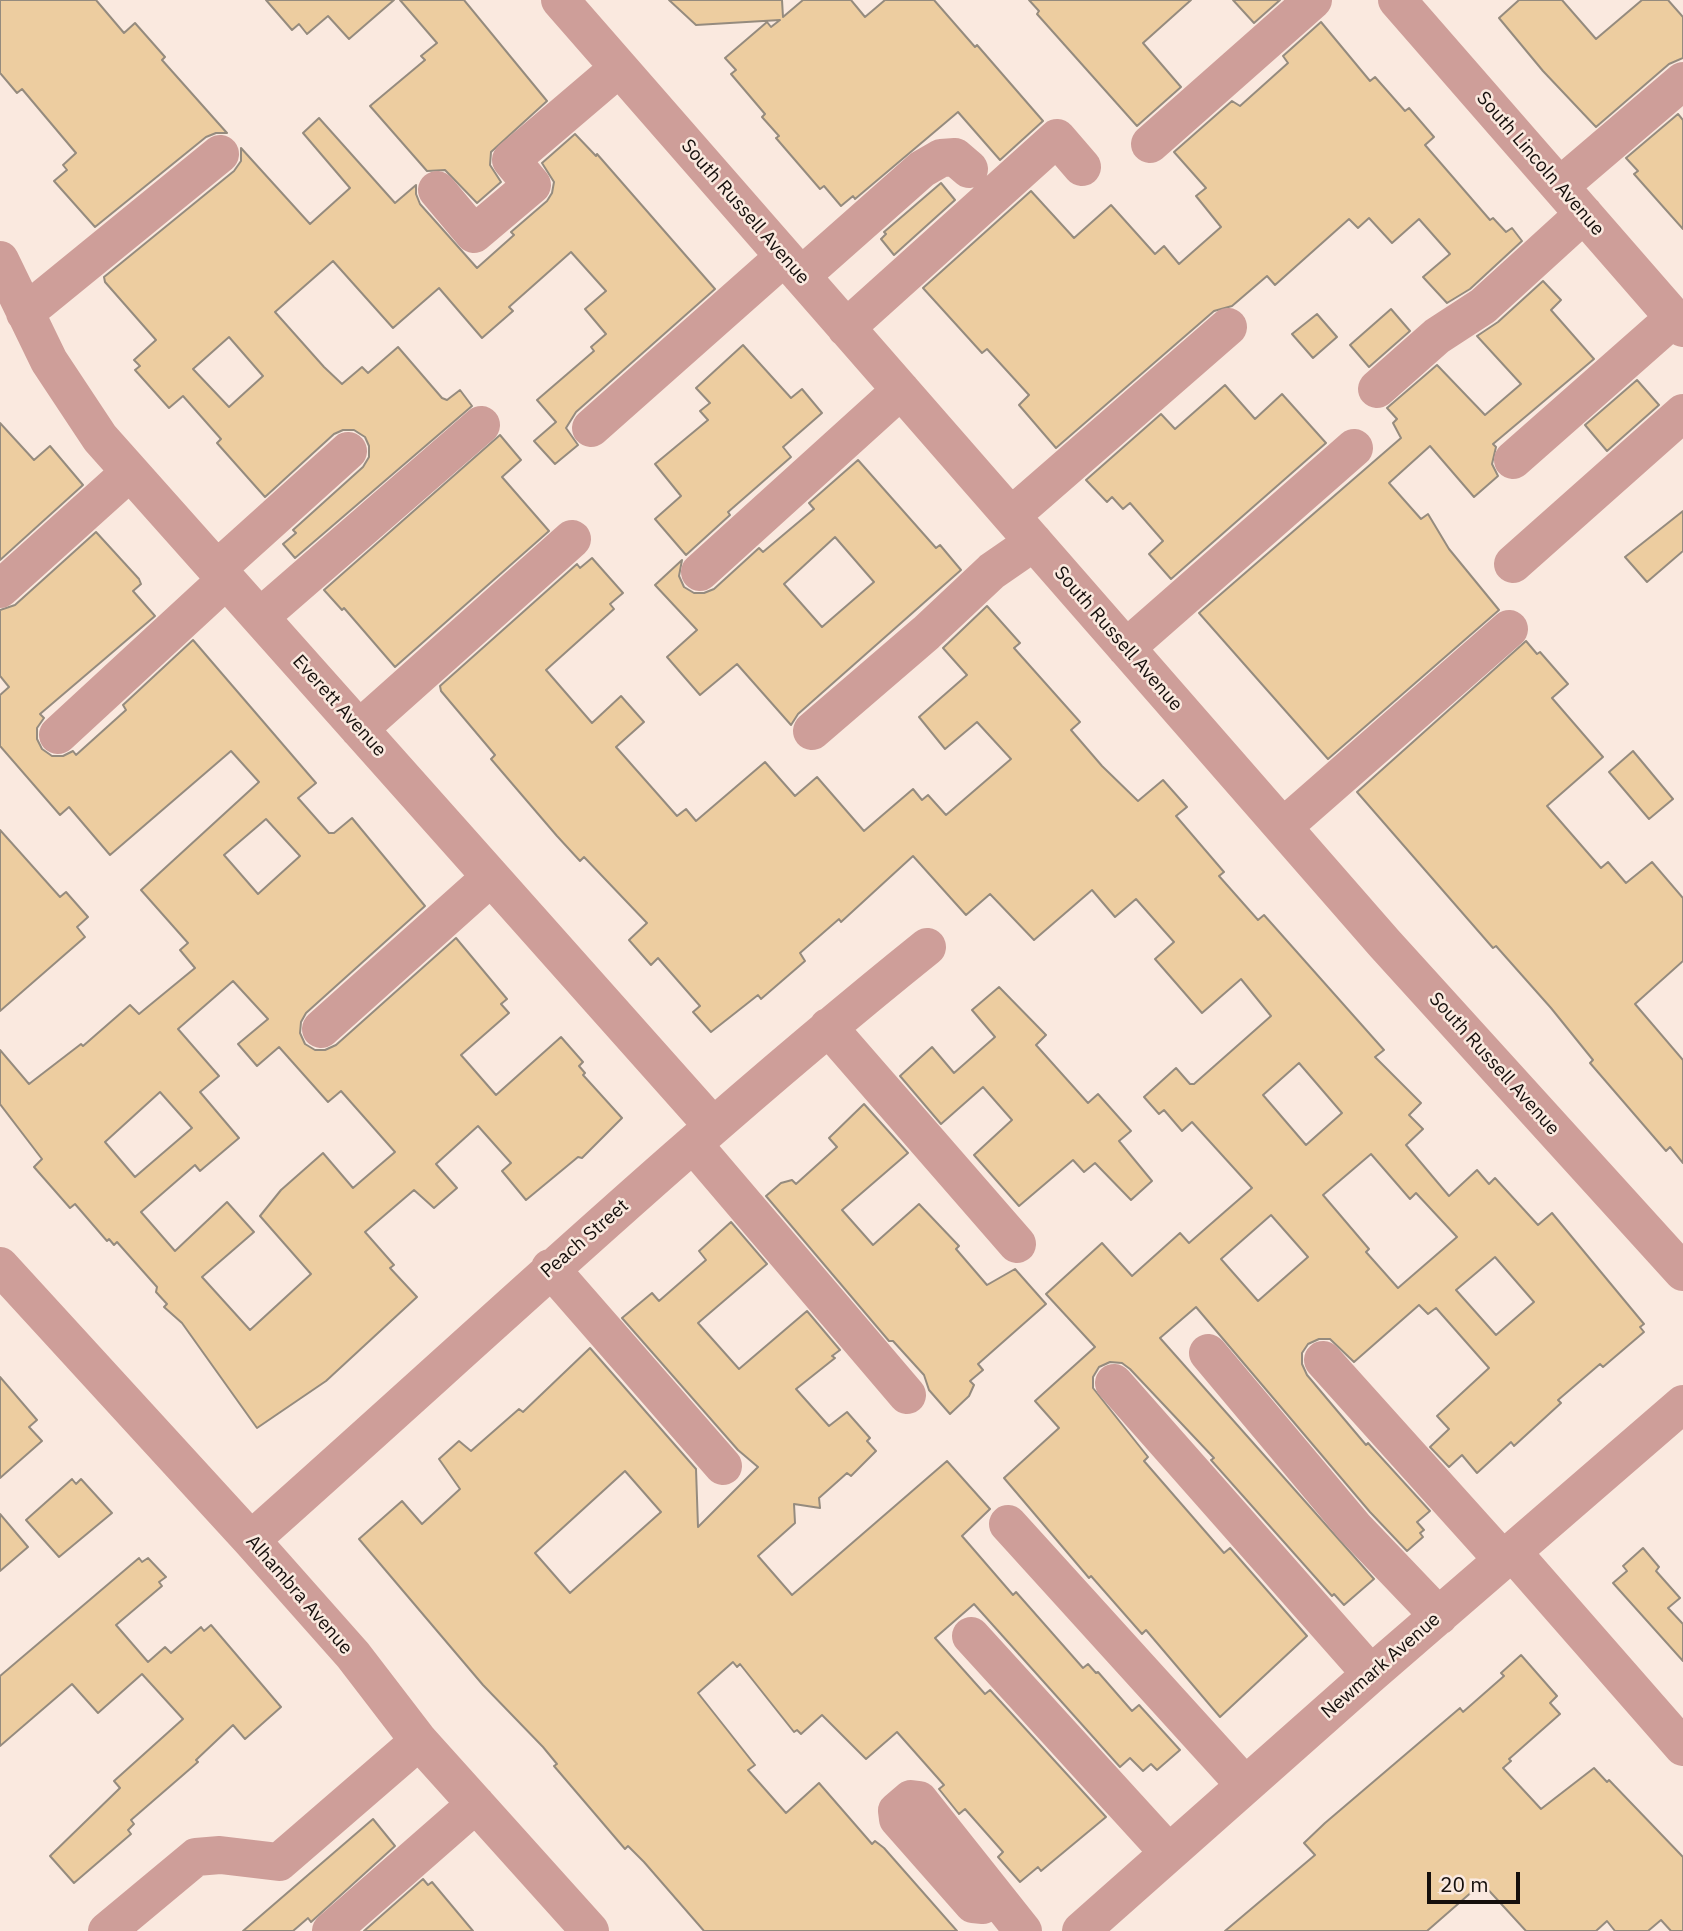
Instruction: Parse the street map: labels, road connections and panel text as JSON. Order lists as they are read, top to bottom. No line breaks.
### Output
{"streets":{"street":["South Lincoln Avenue","South Russell Avenue","Everett Avenue","Peach Street","Alhambra Avenue","Newmark Avenue"]},"crossings":[["Everett Avenue","Peach Street"],["Peach Street","Alhambra Avenue"]],"scale_bar":"20 m"}
